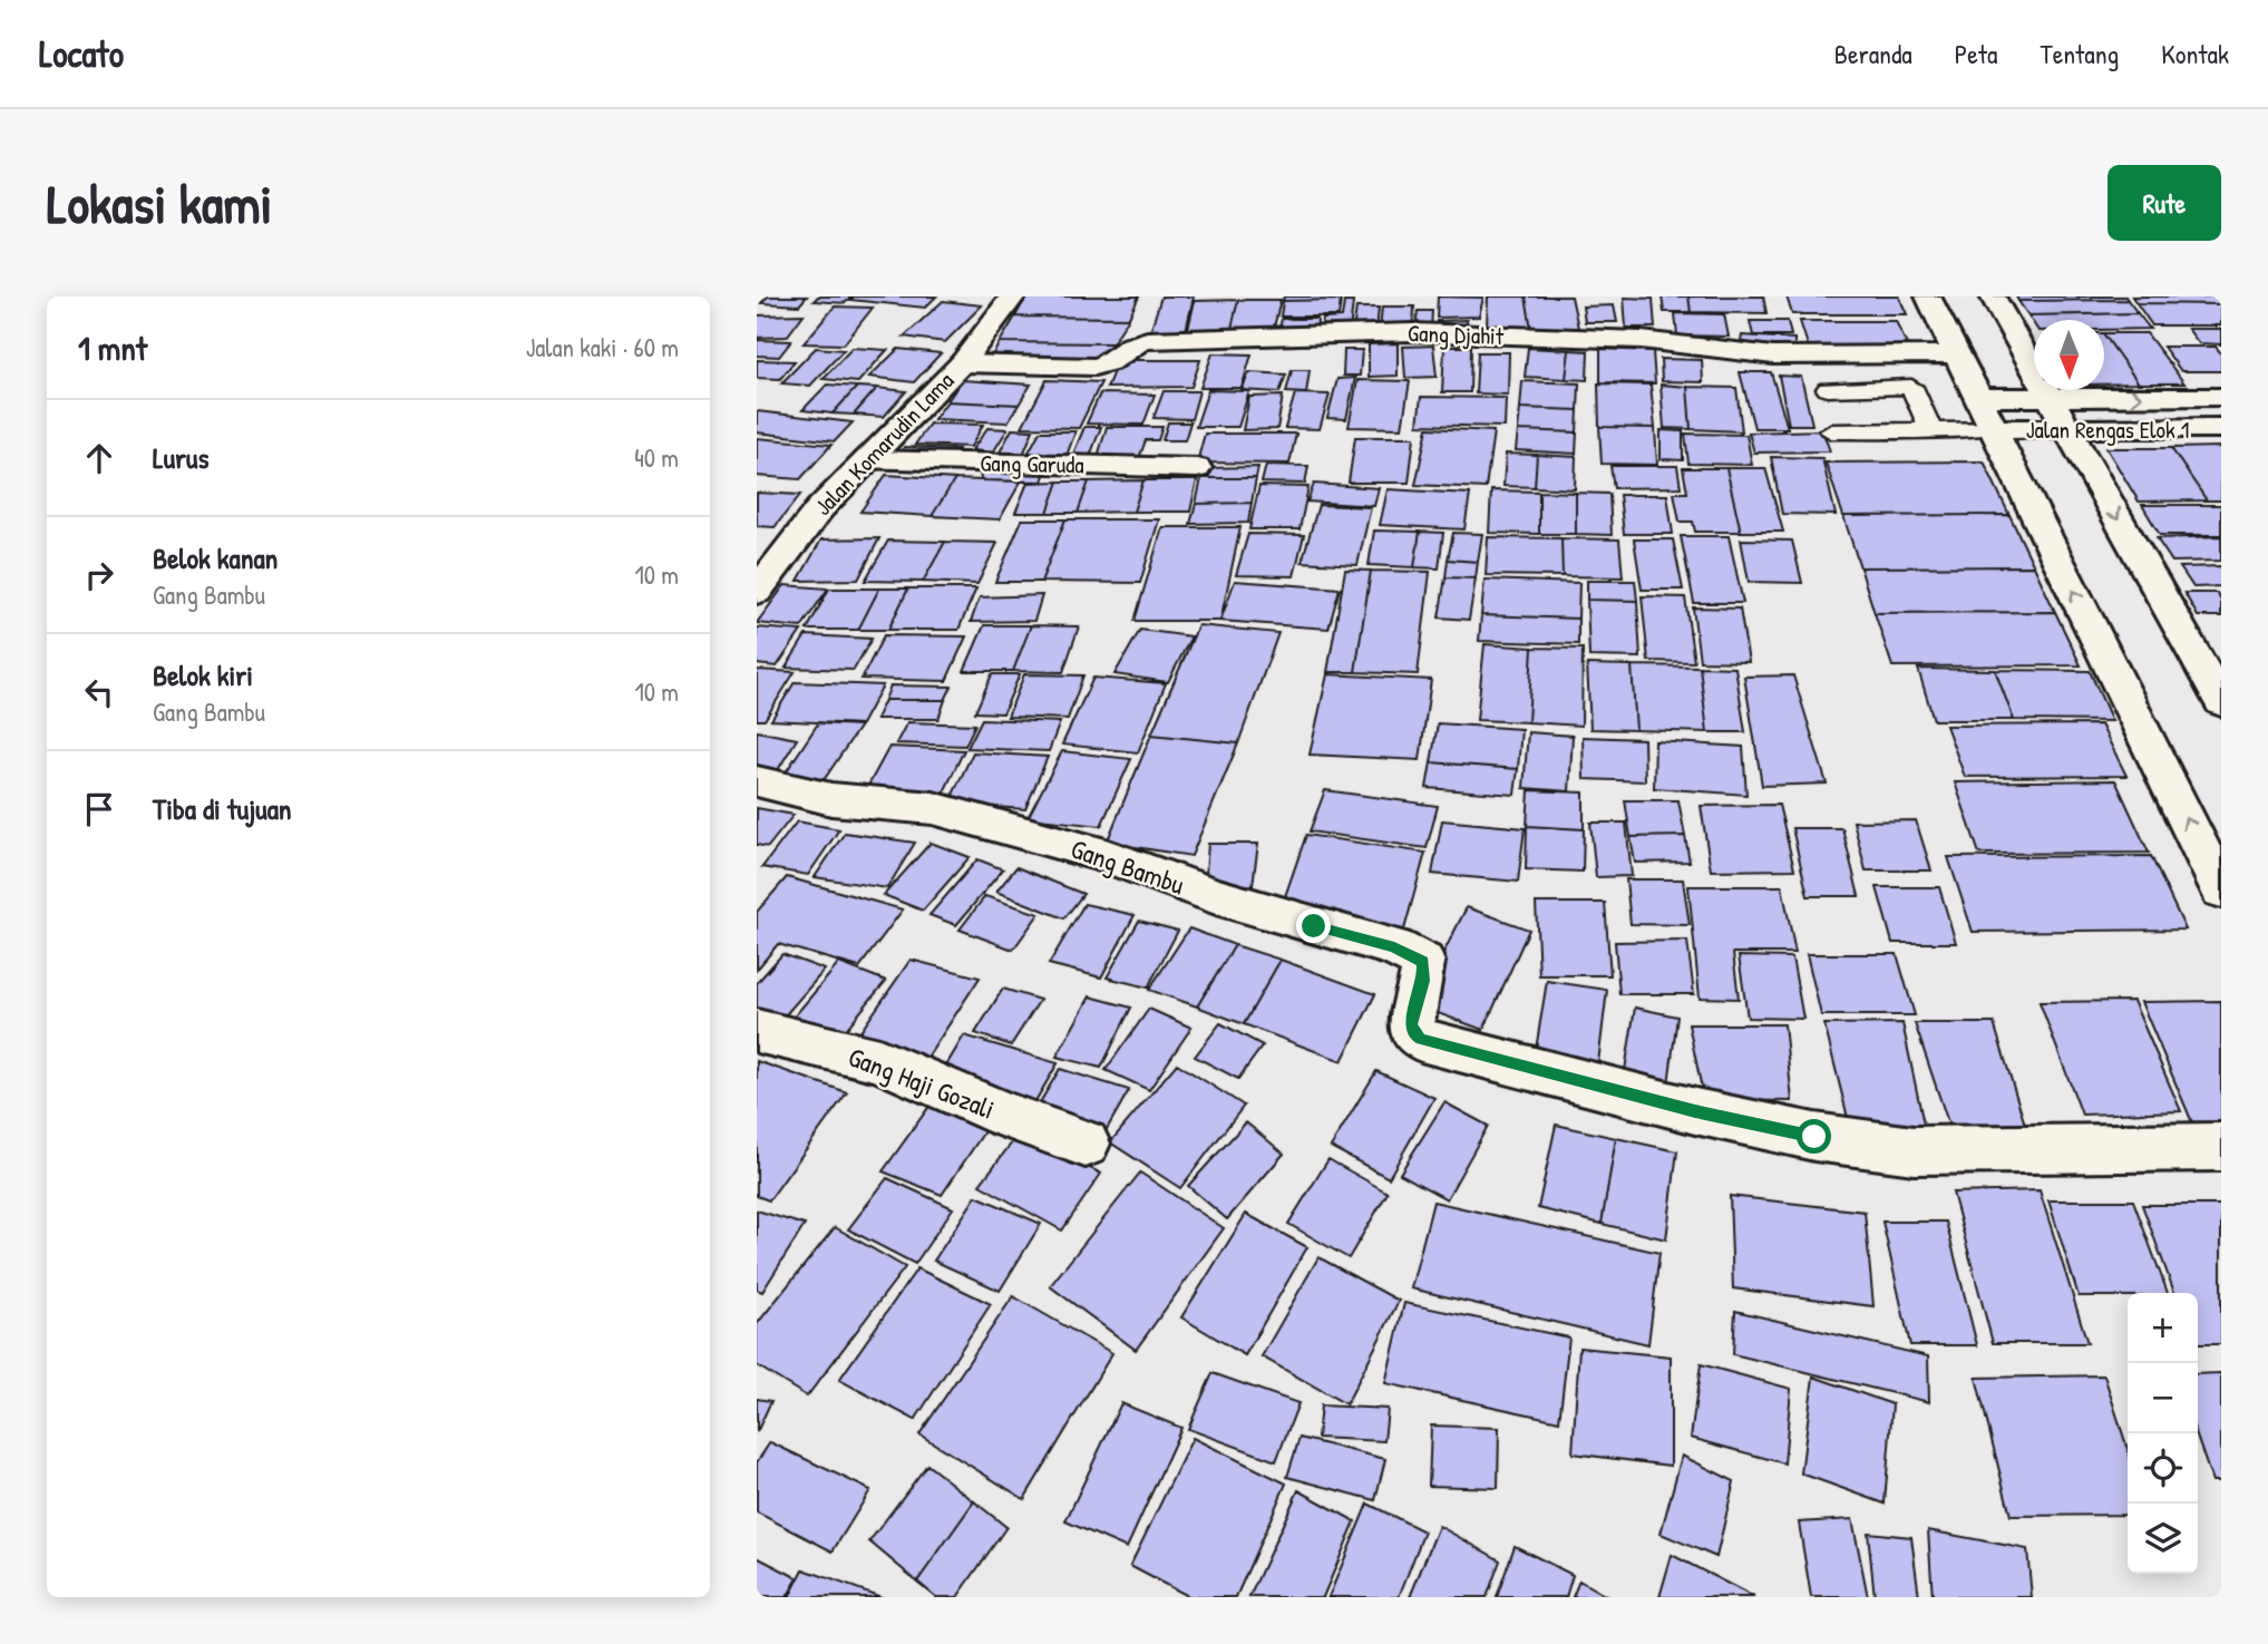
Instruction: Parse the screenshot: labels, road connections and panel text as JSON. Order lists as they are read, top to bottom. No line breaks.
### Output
{"streets":{"street":["Gang Djahit","Jalan Rengas Elok 1","Jalan Komarudin Lama","Gang Garuda","Gang Bambu","Gang Haji Gozali"]},"crossings":[["Gang Djahit","Jalan Komarudin Lama"],["Jalan Komarudin Lama","Gang Garuda"]],"north":"bottom","page":{"header":"Locato","nav":["Beranda","Peta","Tentang","Kontak"],"buttons":"Rute","title":"Lokasi kami","heading":["1 mnt","Jalan kaki · 60 m"],"list":[["Lurus","40 m"],["Belok kanan","Gang Bambu","10 m"],["Belok kiri","Gang Bambu","10 m"],"Tiba di tujuan"],"map_buttons":["+","−"]}}
